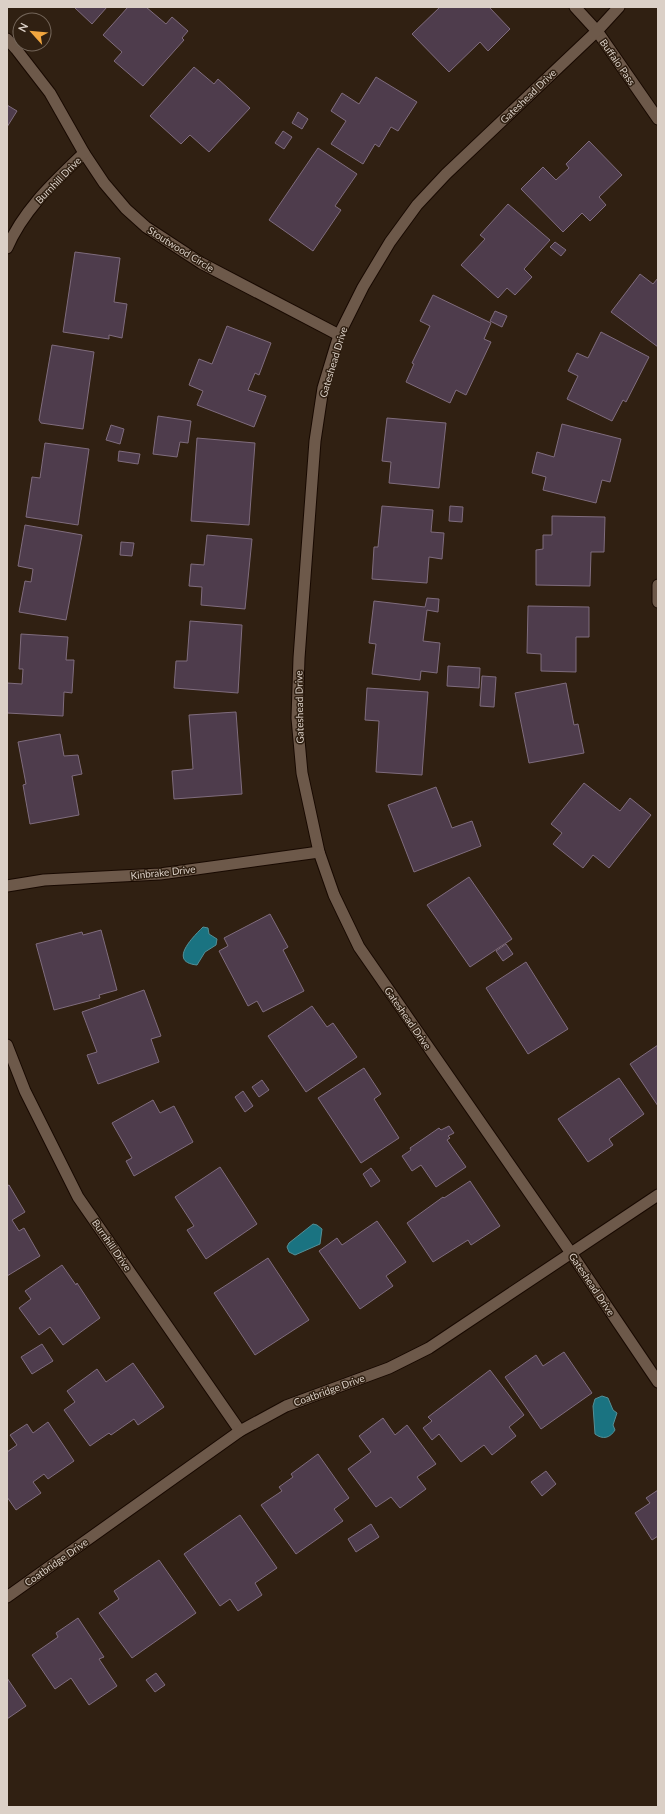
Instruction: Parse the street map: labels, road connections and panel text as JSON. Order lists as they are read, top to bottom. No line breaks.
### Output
{"streets":{"street":["Buffalo Pass","Gateshead Drive","Burnhill Drive","Stoutwood Circle","Kinbrake Drive","Coatbridge Drive"]},"crossings":[["Buffalo Pass","Gateshead Drive"],["Gateshead Drive","Stoutwood Circle"],["Gateshead Drive","Kinbrake Drive"],["Gateshead Drive","Coatbridge Drive"],["Burnhill Drive","Stoutwood Circle"],["Burnhill Drive","Coatbridge Drive"]],"north":"top left"}
